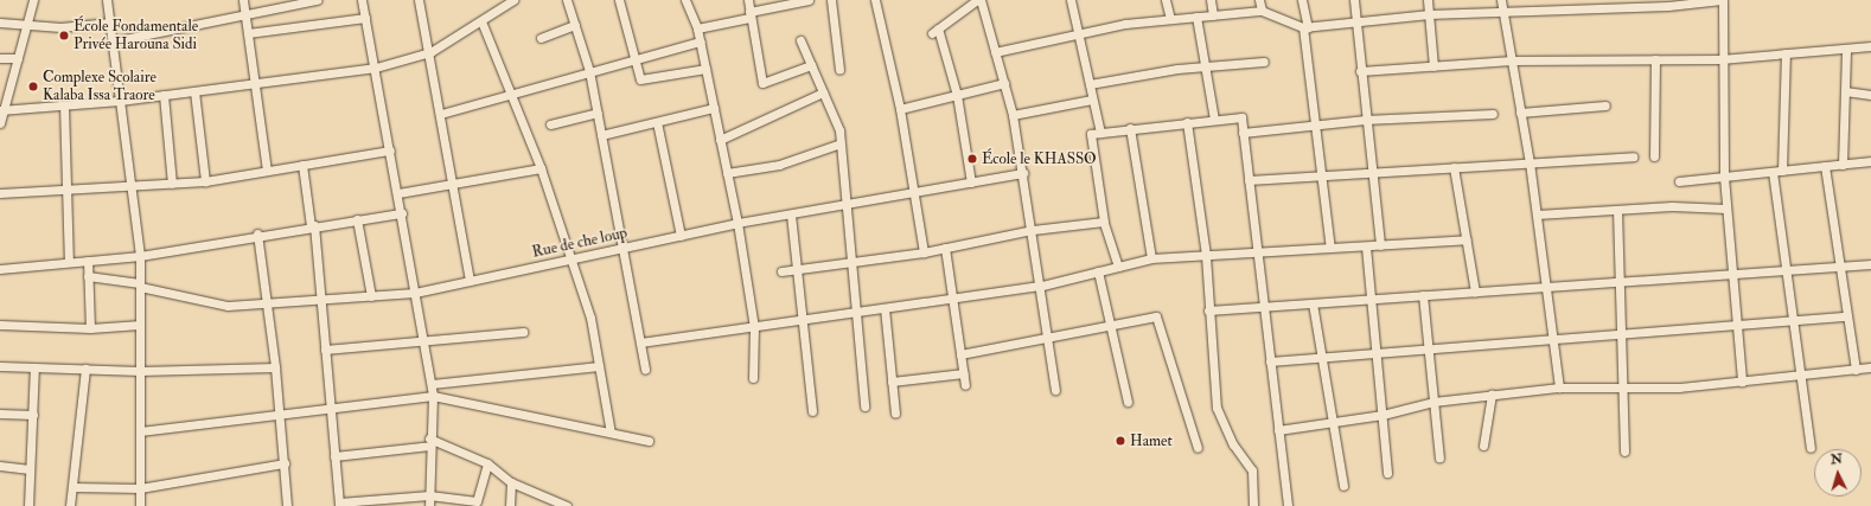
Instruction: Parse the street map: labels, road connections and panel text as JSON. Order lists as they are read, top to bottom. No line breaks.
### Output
{"streets":{"street":["Rue de che loup"]},"places":["École Fondamentale Privée Harouna Sidi","Complexe Scolaire Kalaba Issa Traore","École le KHASSO","Hamet"],"north":"top"}
